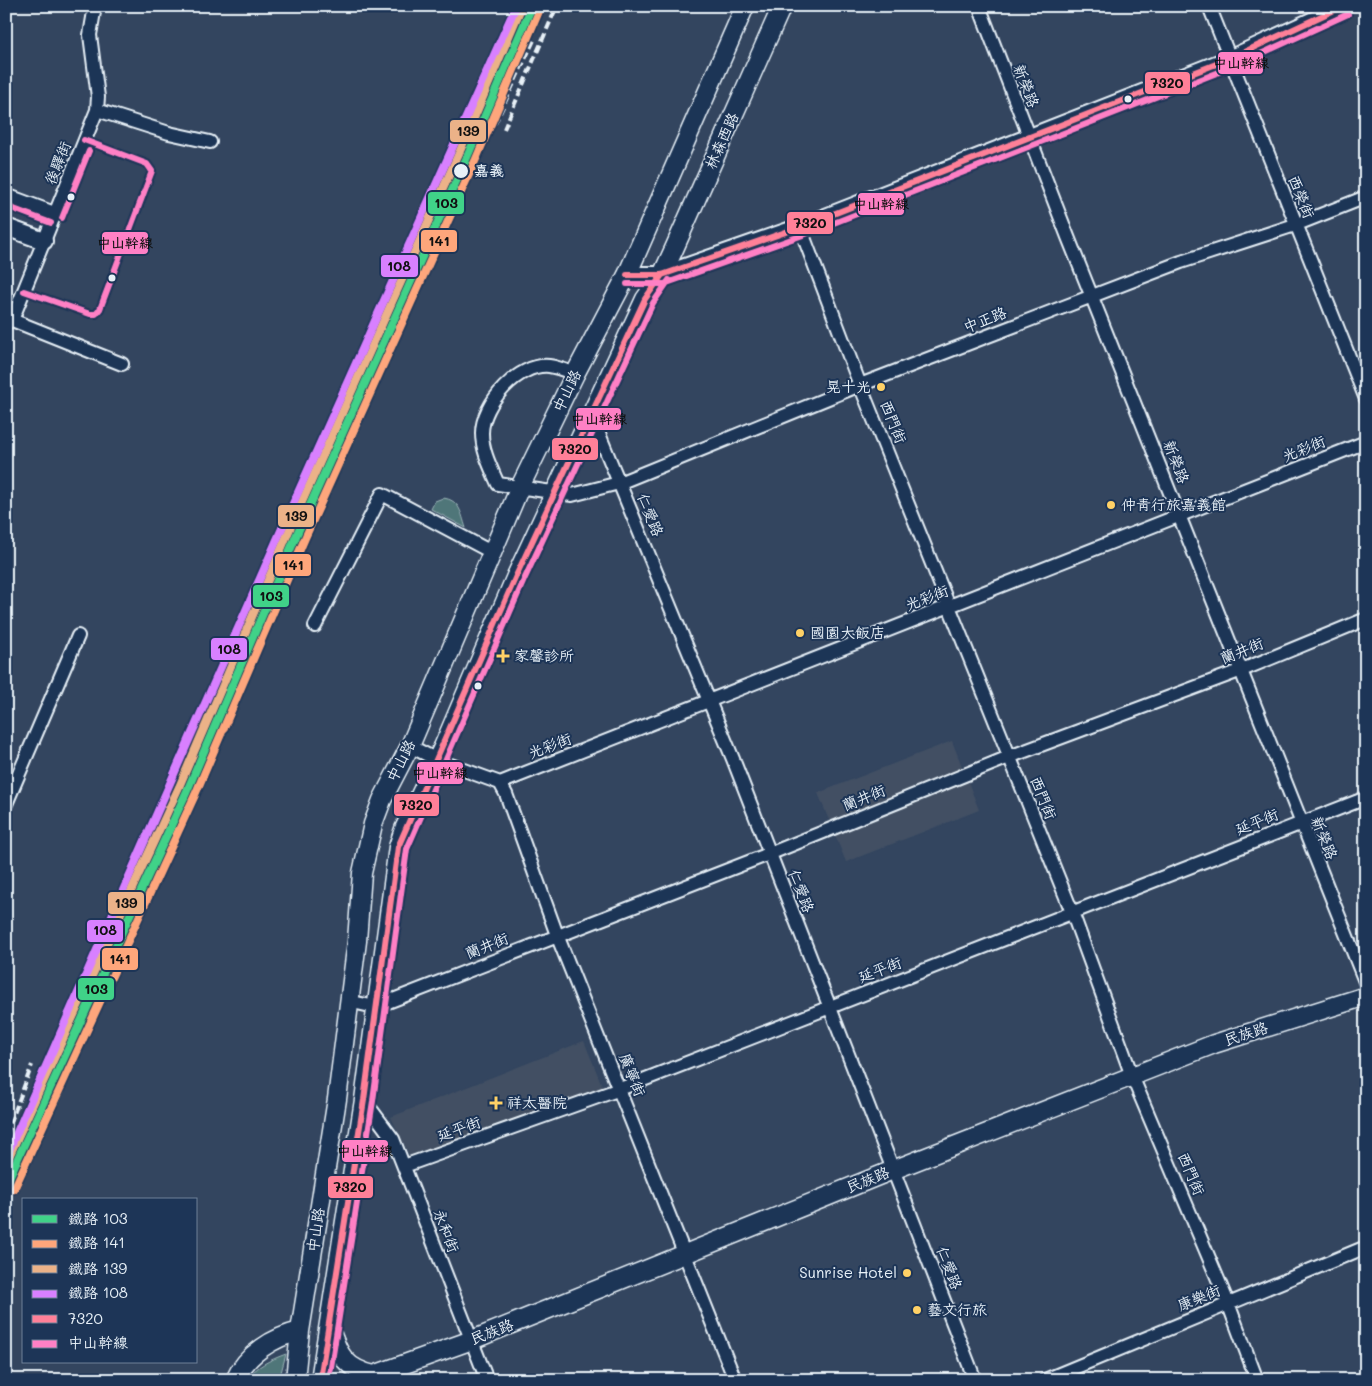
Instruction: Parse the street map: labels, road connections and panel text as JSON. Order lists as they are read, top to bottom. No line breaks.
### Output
{"streets":{"main road":["林森西路","中山路","民族路"],"street":["新榮路","後驛街","西榮街","中正路","西門街","光彩街","仁愛路","蘭井街","延平街","廣寧街","永和街","康樂街"]},"crossings":[["新榮路","中正路"],["新榮路","光彩街"],["新榮路","蘭井街"],["新榮路","延平街"],["林森西路","中山路"],["西榮街","中正路"],["中正路","中山路"],["中正路","西門街"],["中正路","仁愛路"],["中山路","仁愛路"],["中山路","蘭井街"],["中山路","民族路"],["中山路","永和街"],["西門街","光彩街"],["西門街","蘭井街"],["西門街","延平街"],["西門街","民族路"],["西門街","康樂街"],["光彩街","仁愛路"],["光彩街","廣寧街"],["仁愛路","蘭井街"],["仁愛路","延平街"],["仁愛路","民族路"],["蘭井街","廣寧街"],["延平街","廣寧街"],["延平街","永和街"],["民族路","廣寧街"],["民族路","永和街"]],"places":{"other":["嘉義","晃十光","仲青行旅嘉義館","國園大飯店","Sunrise Hotel","藝文行旅"],"health":["家馨診所","祥太醫院"]},"lines":["rail line 103","rail line 139","rail line 108","transit line 7320","rail line 141","transit line 中山幹線"],"legend":["鐵路 103","鐵路 141","鐵路 139","鐵路 108","7320","中山幹線"]}
